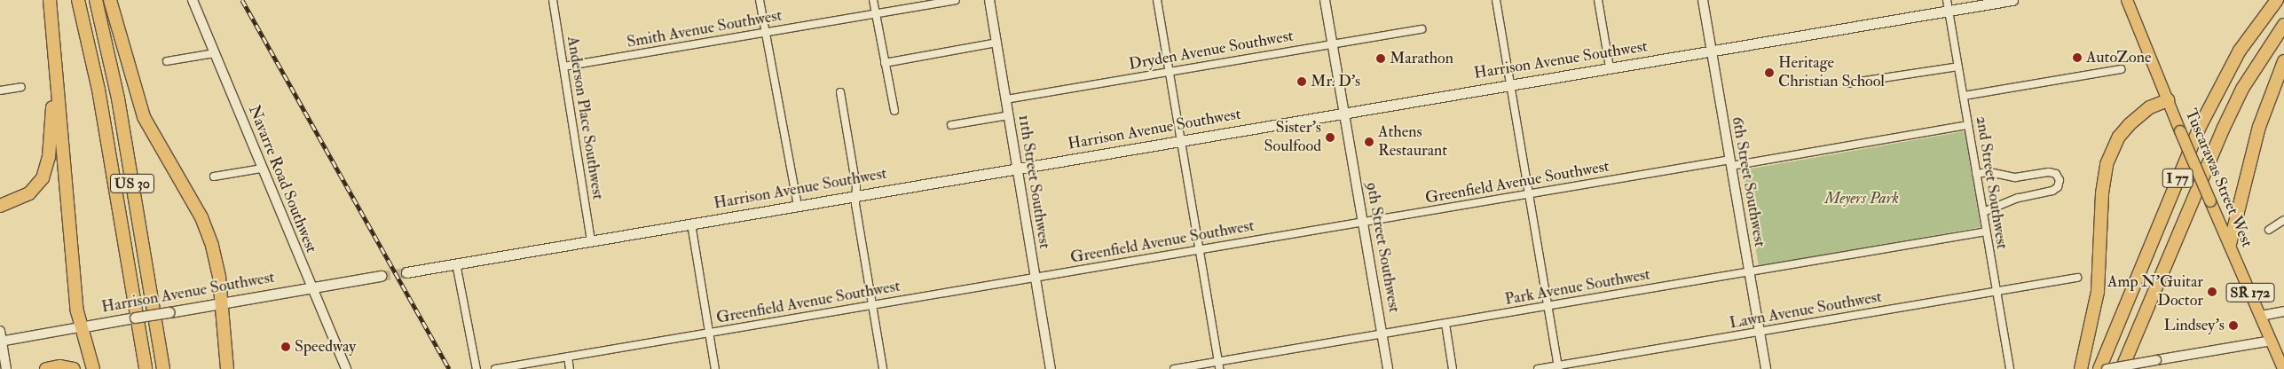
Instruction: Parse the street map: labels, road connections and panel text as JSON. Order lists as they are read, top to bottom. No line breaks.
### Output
{"streets":{"highway":["I 77","US 30"],"main road":["Harrison Avenue Southwest","Tuscarawas Street West","SR 172"],"street":["Smith Avenue Southwest","Dryden Avenue Southwest","Anderson Place Southwest","Navarre Road Southwest","11th Street Southwest","6th Street Southwest","Greenfield Avenue Southwest","2nd Street Southwest","9th Street Southwest","Park Avenue Southwest","Lawn Avenue Southwest"]},"crossings":[["Smith Avenue Southwest","Anderson Place Southwest"],["Dryden Avenue Southwest","11th Street Southwest"],["Dryden Avenue Southwest","9th Street Southwest"],["Harrison Avenue Southwest","Anderson Place Southwest"],["Harrison Avenue Southwest","Navarre Road Southwest"],["Harrison Avenue Southwest","11th Street Southwest"],["Harrison Avenue Southwest","6th Street Southwest"],["Harrison Avenue Southwest","2nd Street Southwest"],["Harrison Avenue Southwest","9th Street Southwest"],["11th Street Southwest","Greenfield Avenue Southwest"],["6th Street Southwest","Greenfield Avenue Southwest"],["6th Street Southwest","Park Avenue Southwest"],["6th Street Southwest","Lawn Avenue Southwest"],["Greenfield Avenue Southwest","2nd Street Southwest"],["Greenfield Avenue Southwest","9th Street Southwest"],["2nd Street Southwest","Park Avenue Southwest"],["2nd Street Southwest","Lawn Avenue Southwest"],["9th Street Southwest","Park Avenue Southwest"]],"parks":["Meyers Park"],"places":["AutoZone","Marathon","Heritage Christian School","Mr. D's","Sister's Soulfood","Athens Restaurant","Amp N'Guitar Doctor","Lindsey's","Speedway"]}
